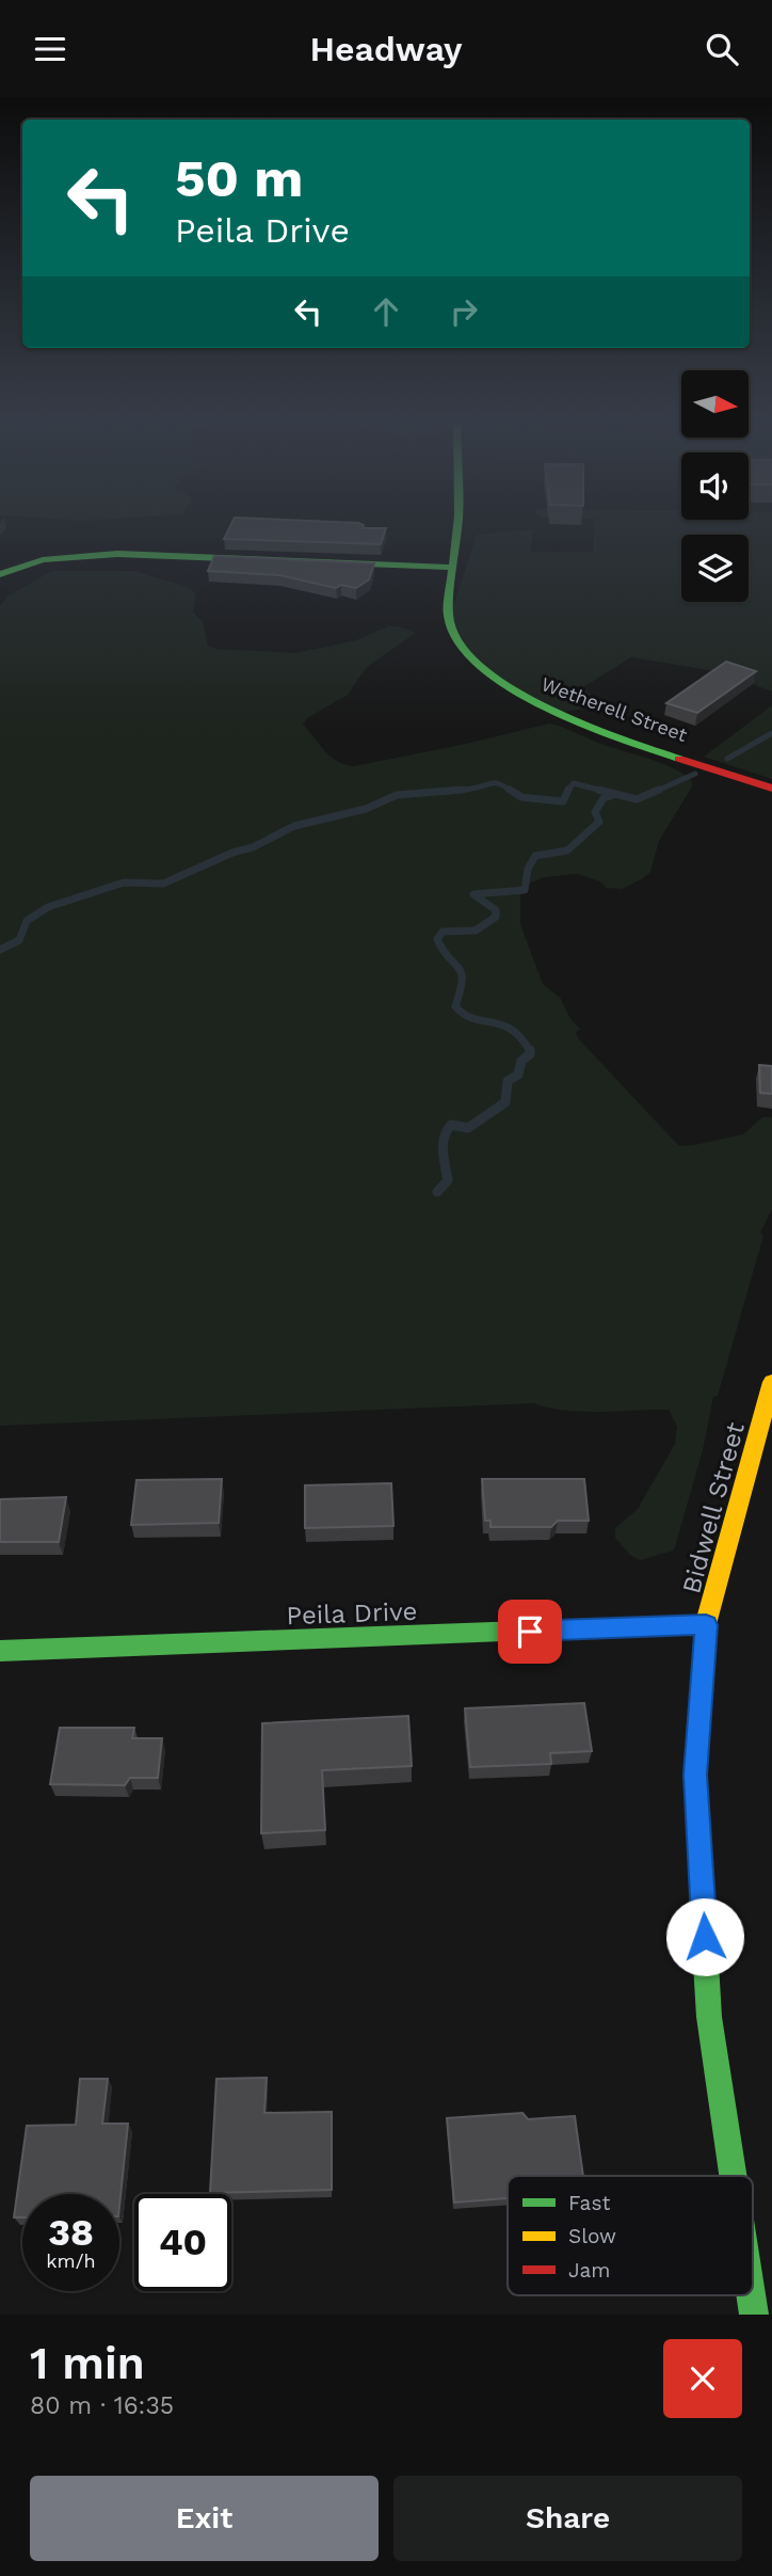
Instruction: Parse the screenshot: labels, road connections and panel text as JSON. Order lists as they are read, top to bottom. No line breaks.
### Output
{"streets":{"street":["Wetherell Street","Bidwell Street","Peila Drive"]},"crossings":[["Bidwell Street","Peila Drive"]],"legend":["Fast","Slow","Jam"],"north":"right","page":{"header":"Headway","turn":["50 m","Peila Drive"],"speed":"38 km/h","limit":"40","heading":["1 min","80 m · 16:35"],"buttons":["Exit","Share"]}}
